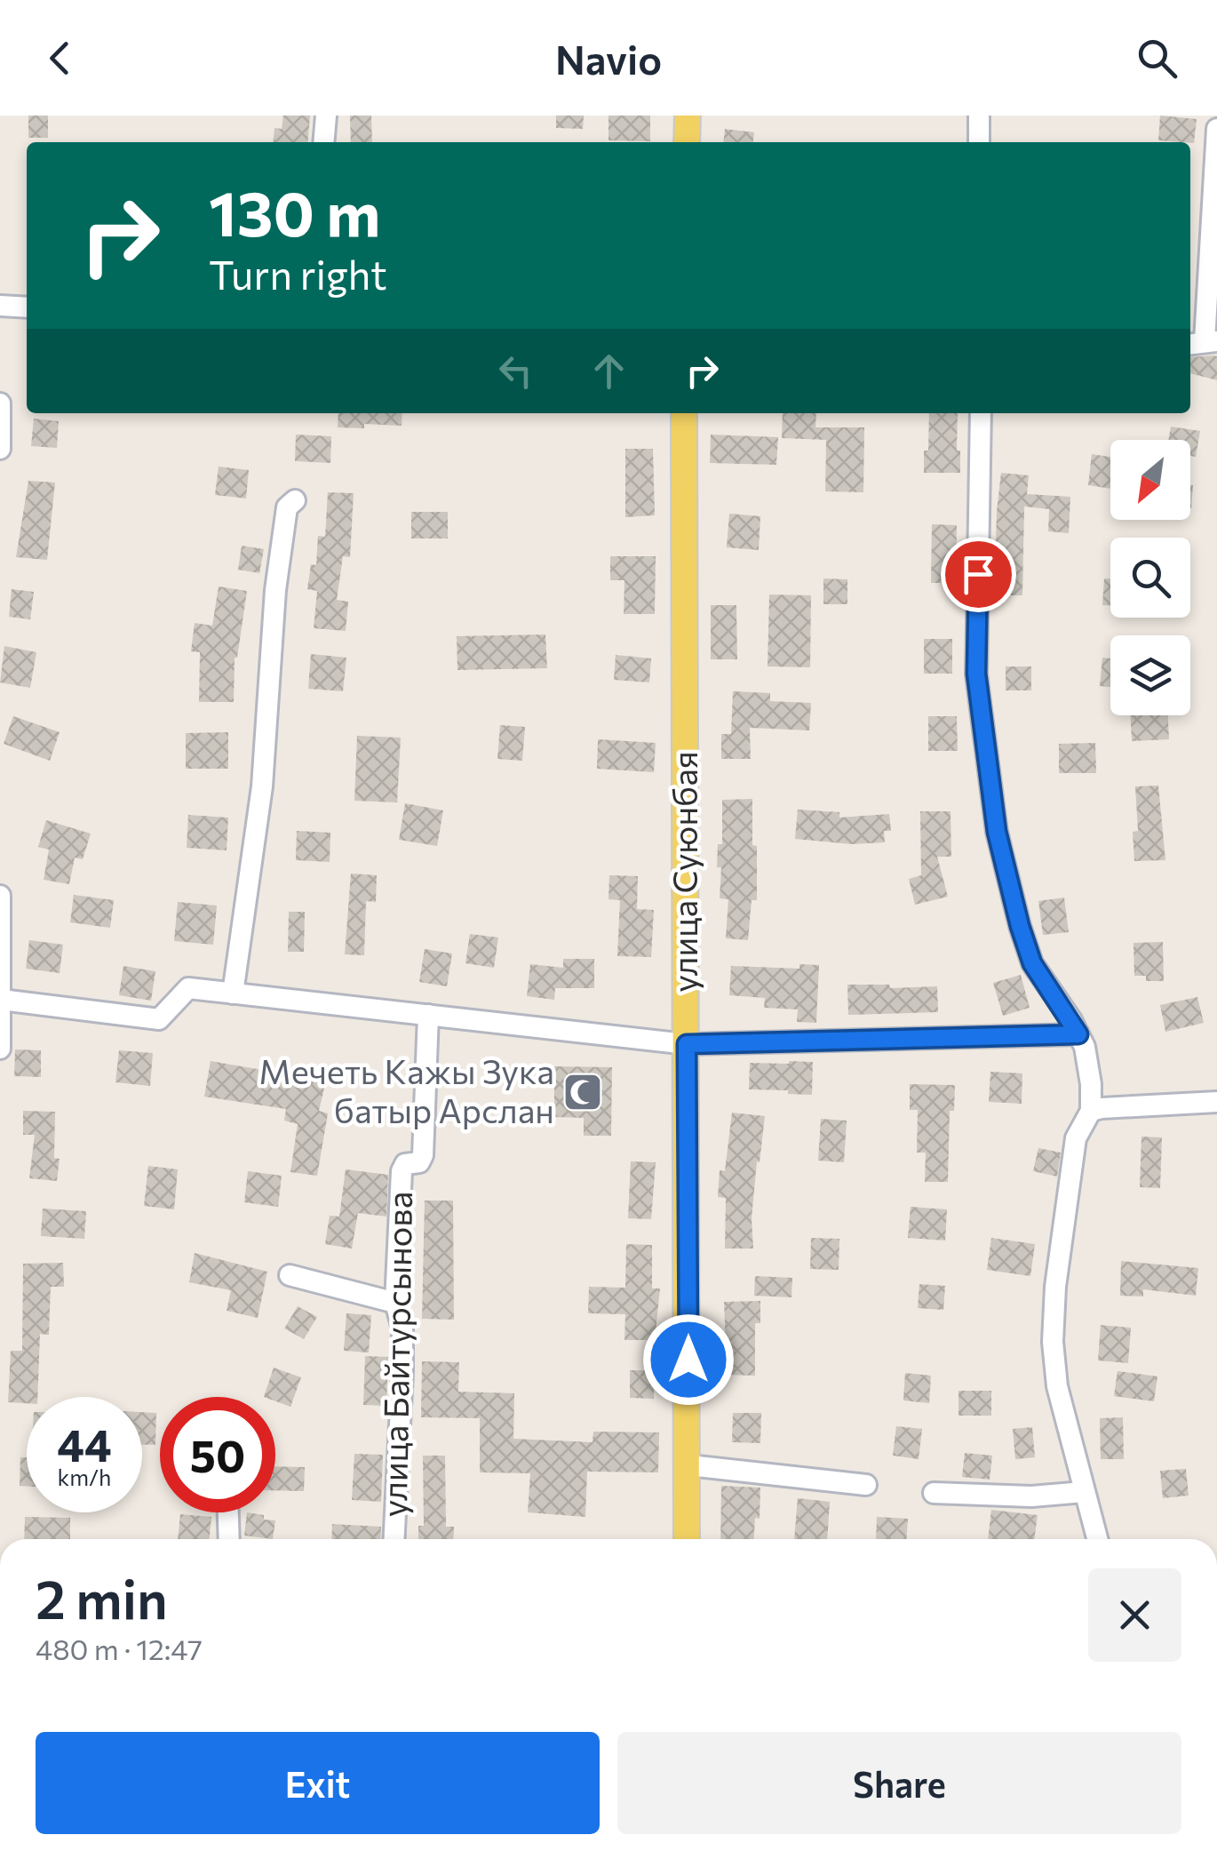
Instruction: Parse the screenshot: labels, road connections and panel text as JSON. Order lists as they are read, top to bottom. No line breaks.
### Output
{"streets":{"main road":["улица Суюнбая"],"street":["улица Байтурсынова"]},"places":{"mosque":["Мечеть Кажы Зука батыр Арслан"]},"north":"bottom left","page":{"header":"Navio","turn":["130 m","Turn right"],"speed":"44 km/h","limit":"50","heading":["2 min","480 m · 12:47"],"buttons":["Exit","Share"]}}
